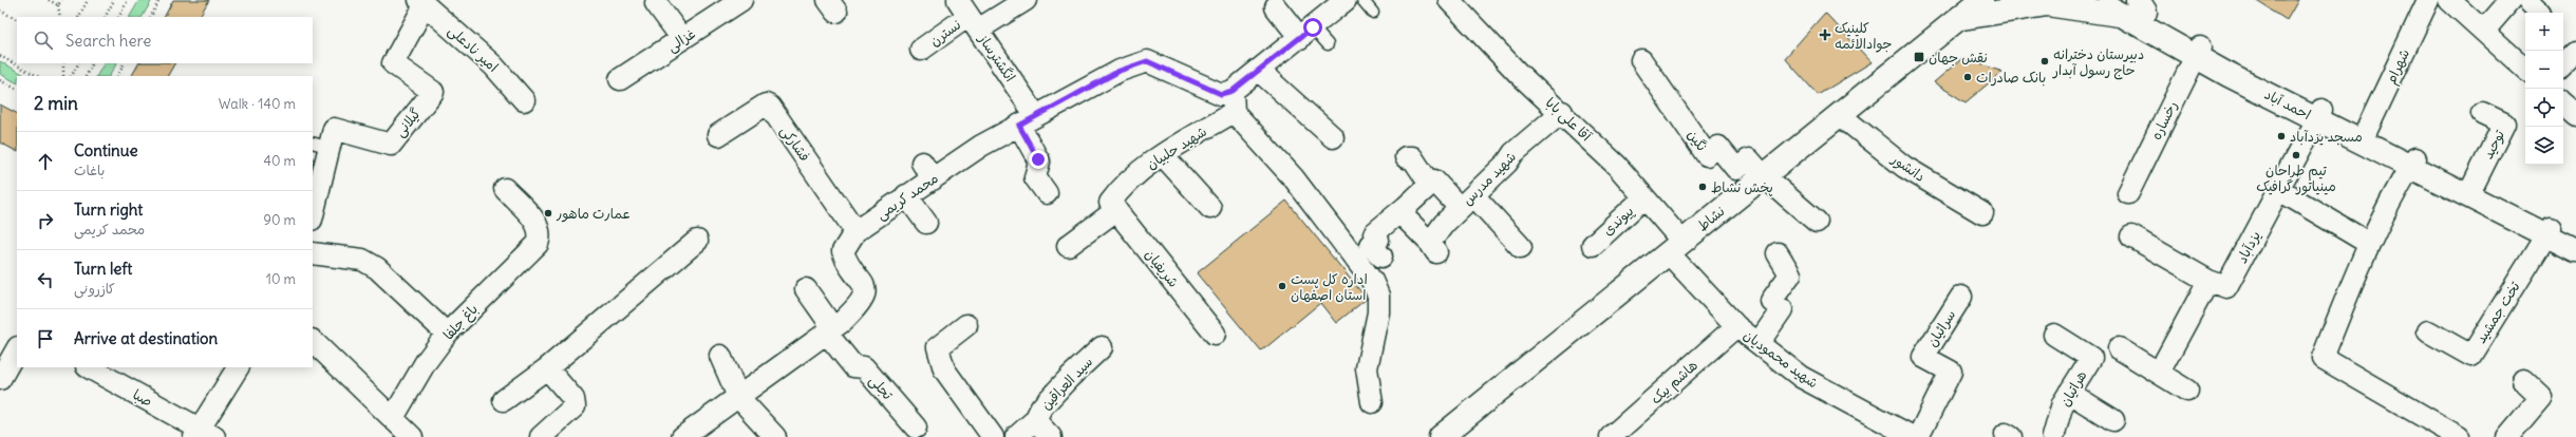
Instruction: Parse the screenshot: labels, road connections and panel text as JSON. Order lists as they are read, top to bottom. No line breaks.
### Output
{"streets":{"main road":["احمد آباد","نشاط"],"street":["نسترن","غزالی","امیر نادعلی","انگشترساز","شهرام","آقا علی بابا","رخساره","گیلانی","نگین","فشارکی","توحید","شهید حلبیان","دانشور","شهید مدرس","محمد کریمی","پیوندی","یزدآباد","شریفیان","تخت جمشید","باغ جلفا","سرائیان","شهید محمودیان","هاشم بیک","سید العراقین","تجلی","هراتیان","صبا"]},"crossings":[["نسترن","انگشترساز"],["امیر نادعلی","گیلانی"],["انگشترساز","محمد کریمی"],["شهرام","احمد آباد"],["احمد آباد","رخساره"],["احمد آباد","توحید"],["احمد آباد","یزدآباد"],["احمد آباد","تخت جمشید"],["آقا علی بابا","شهید مدرس"],["آقا علی بابا","نشاط"],["آقا علی بابا","پیوندی"],["آقا علی بابا","شهید محمودیان"],["نگین","نشاط"],["فشارکی","محمد کریمی"],["شهید حلبیان","شریفیان"],["دانشور","نشاط"],["محمد کریمی","تجلی"],["نشاط","شهید محمودیان"],["شهید محمودیان","هاشم بیک"]],"places":{"health":["کلینیک جوادالائمه"],"transit":["نقش جهان"],"other":["دبیرستان دخترانه حاج رسول آبدار","بانک صادرات","مسجد یزدآباد","تیم طراحان مینیاتور گرافیک","پخش نشاط","عمارت ماهور","اداره کل پست استان اصفهان"]},"page":{"map_buttons":["+","−"],"search":"Search here","heading":["2 min","Walk · 140 m"],"list":[["Continue","باغات","40 m"],["Turn right","محمد کریمی","90 m"],["Turn left","کازرونی","10 m"],"Arrive at destination"]}}
